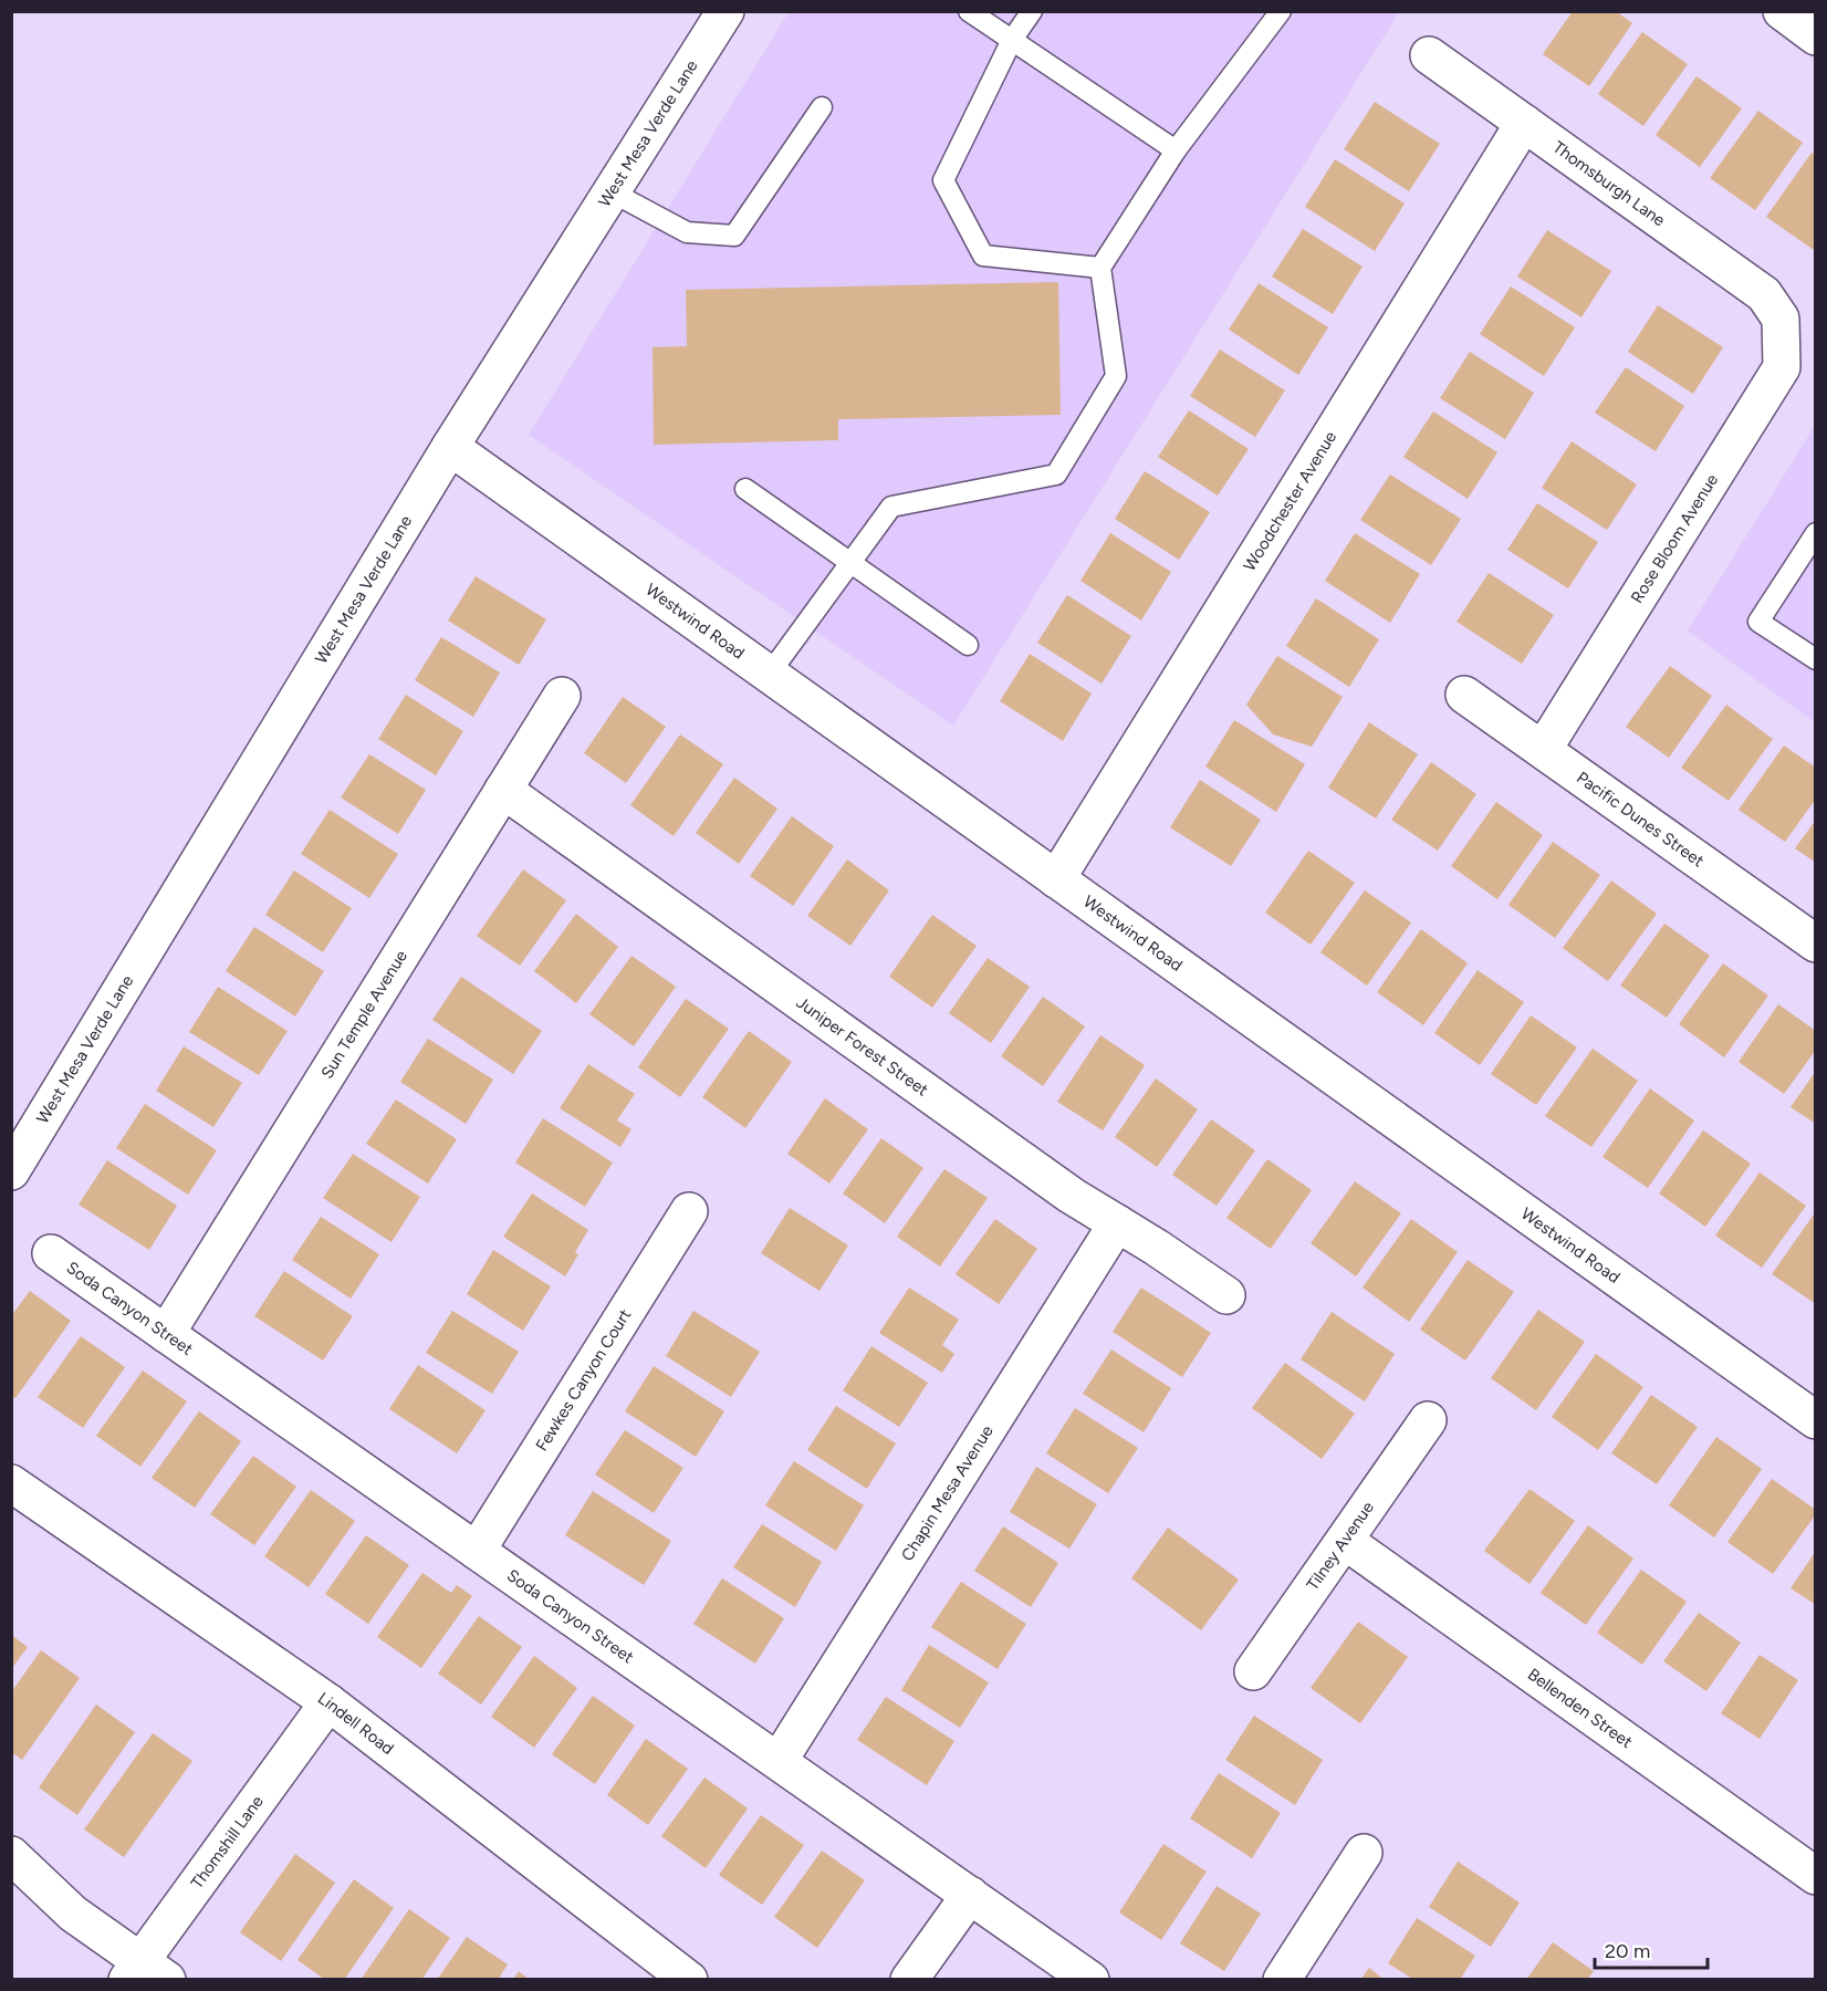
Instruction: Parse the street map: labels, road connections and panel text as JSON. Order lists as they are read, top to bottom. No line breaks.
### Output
{"streets":{"street":["West Mesa Verde Lane","Thomsburgh Lane","Woodchester Avenue","Rose Bloom Avenue","Westwind Road","Pacific Dunes Street","Sun Temple Avenue","Juniper Forest Street","Soda Canyon Street","Fewkes Canyon Court","Chapin Mesa Avenue","Tilney Avenue","Bellenden Street","Lindell Road","Thomshill Lane"]},"crossings":[["West Mesa Verde Lane","Westwind Road"],["Thomsburgh Lane","Woodchester Avenue"],["Thomsburgh Lane","Rose Bloom Avenue"],["Woodchester Avenue","Westwind Road"],["Rose Bloom Avenue","Pacific Dunes Street"],["Sun Temple Avenue","Juniper Forest Street"],["Sun Temple Avenue","Soda Canyon Street"],["Juniper Forest Street","Chapin Mesa Avenue"],["Soda Canyon Street","Fewkes Canyon Court"],["Soda Canyon Street","Chapin Mesa Avenue"],["Tilney Avenue","Bellenden Street"],["Lindell Road","Thomshill Lane"]],"scale_bar":"20 m"}
